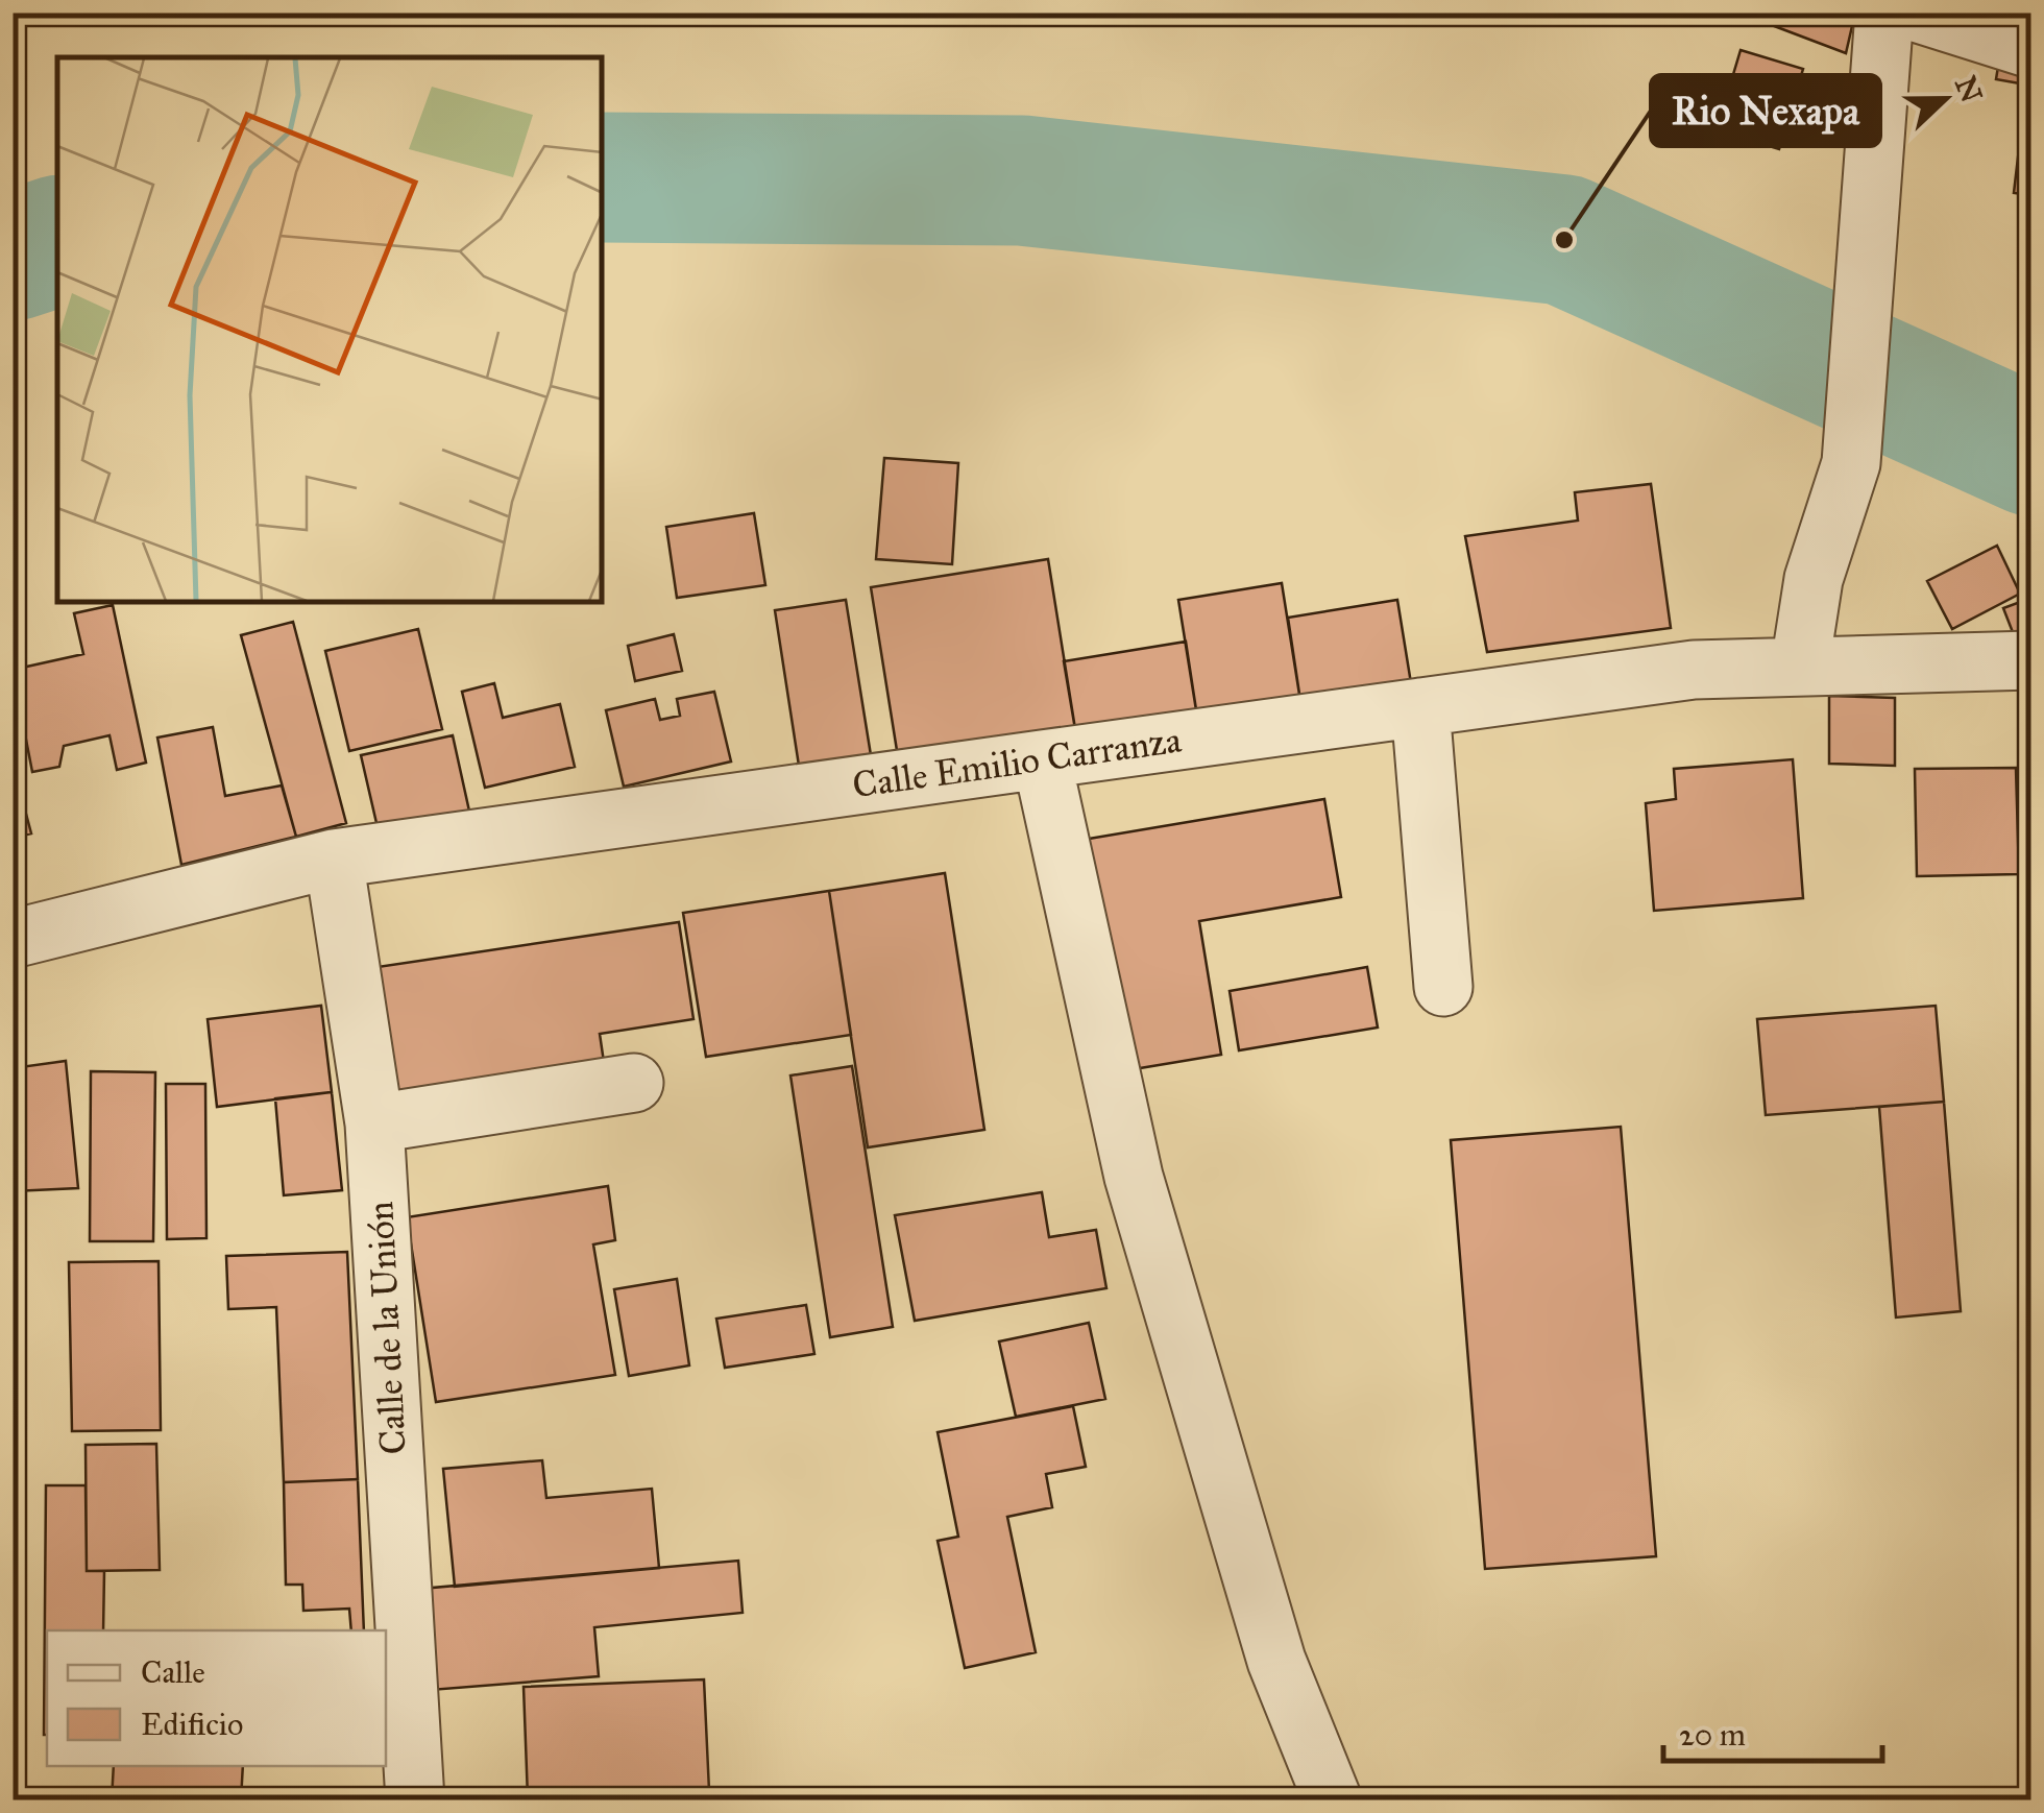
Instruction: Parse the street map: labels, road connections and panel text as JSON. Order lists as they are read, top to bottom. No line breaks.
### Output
{"streets":{"street":["Calle Emilio Carranza","Calle de la Unión"]},"crossings":[["Calle Emilio Carranza","Calle de la Unión"]],"places":["Rio Nexapa"],"legend":["Calle","Edificio"],"scale_bar":"20 m","north":"right"}
